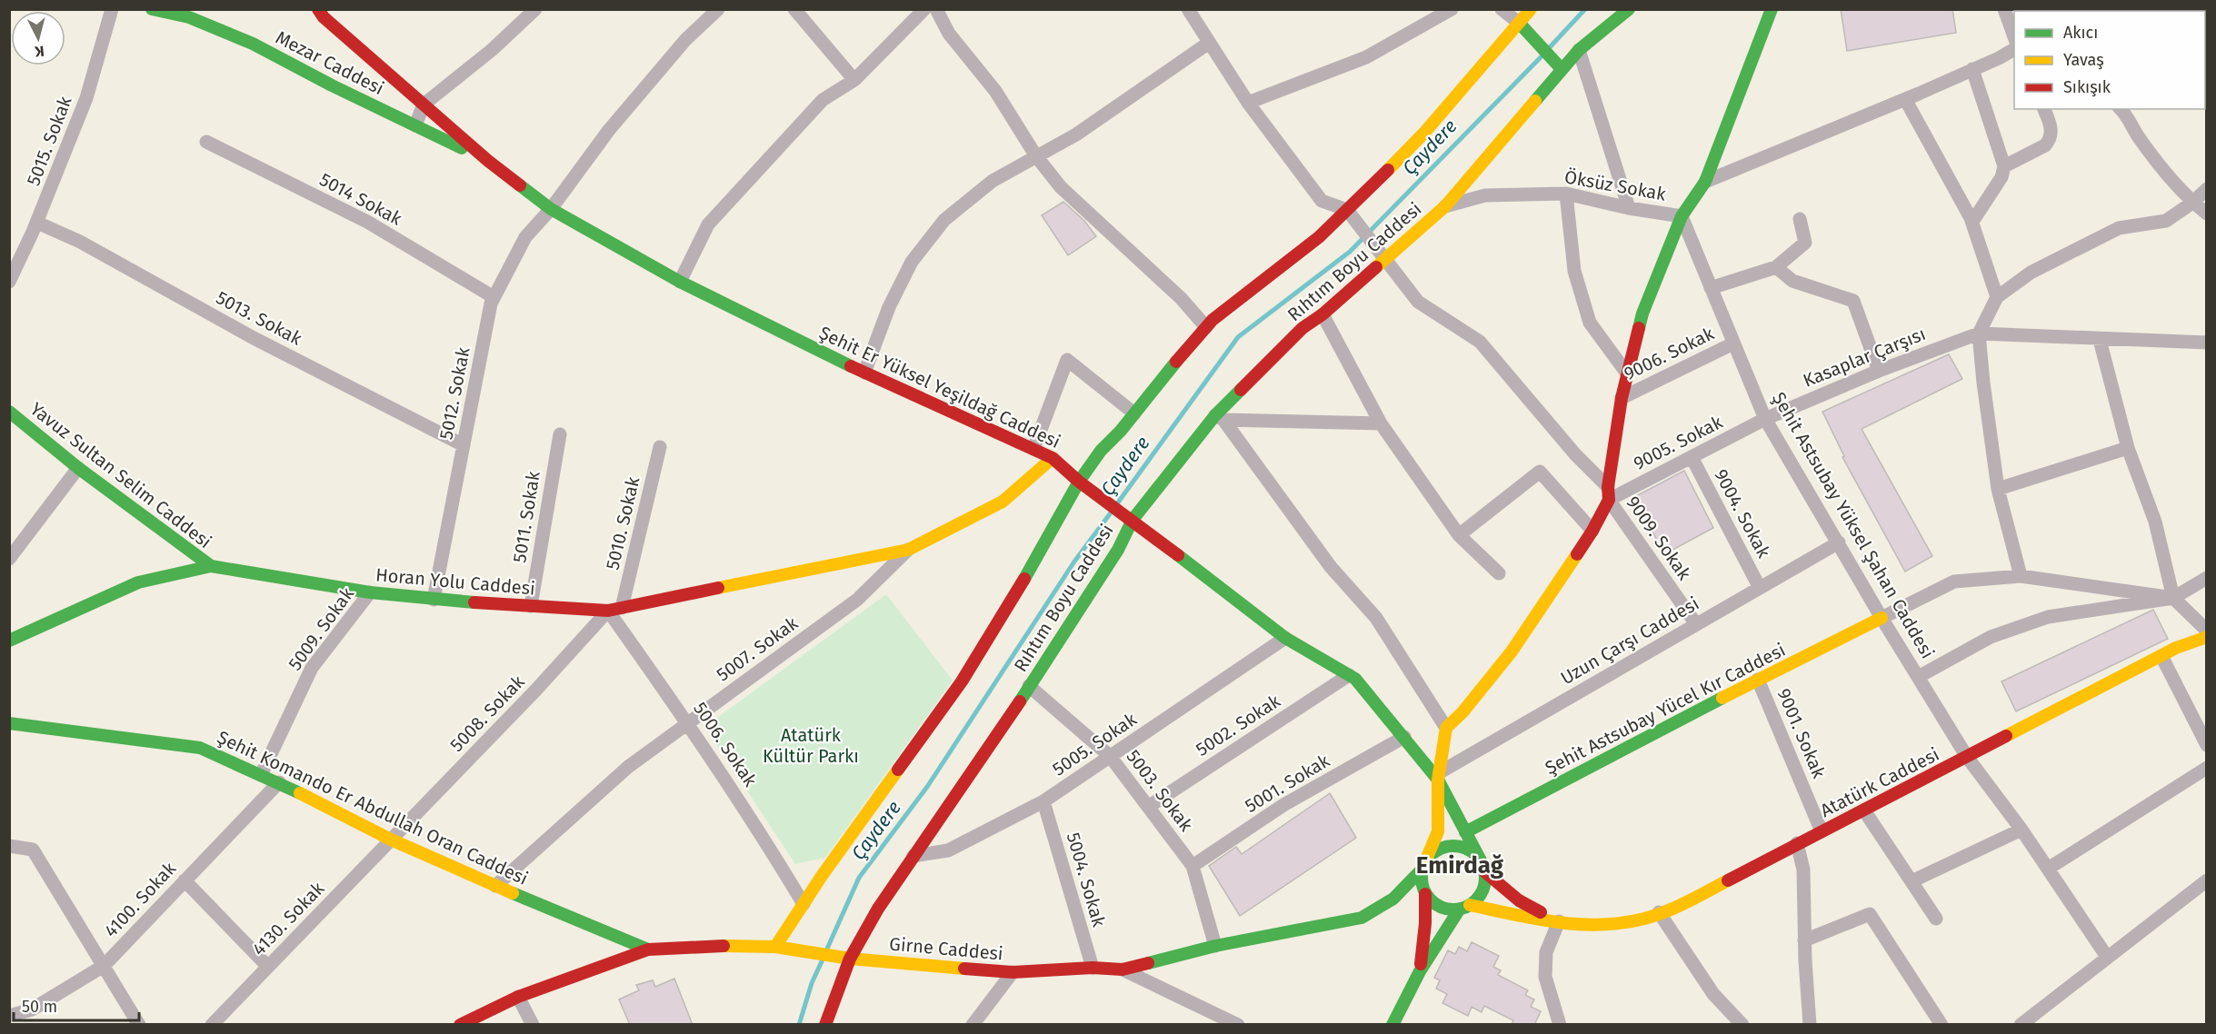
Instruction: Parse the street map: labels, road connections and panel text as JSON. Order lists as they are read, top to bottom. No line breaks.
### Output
{"streets":{"street":["Mezar Caddesi","5015. Sokak","Öksüz Sokak","5014 Sokak","Rıhtım Boyu Caddesi","5013. Sokak","9006. Sokak","Kasaplar Çarşısı","Şehit Er Yüksel Yeşildağ Caddesi","5012. Sokak","9005. Sokak","Yavuz Sultan Selim Caddesi","9004. Sokak","5011. Sokak","5010. Sokak","Şehit Astsubay Yüksel Şahan Caddesi","9009. Sokak","Horan Yolu Caddesi","5009. Sokak","Uzun Çarşı Caddesi","5007. Sokak","Şehit Astsubay Yücel Kır Caddesi","5008. Sokak","5002. Sokak","9001. Sokak","5006. Sokak","5005. Sokak","Atatürk Caddesi","5001. Sokak","5003. Sokak","Şehit Komando Er Abdullah Oran Caddesi","5004. Sokak","4100. Sokak","4130. Sokak","Girne Caddesi"]},"crossings":[["Mezar Caddesi","Şehit Er Yüksel Yeşildağ Caddesi"],["5015. Sokak","5013. Sokak"],["Öksüz Sokak","Rıhtım Boyu Caddesi"],["Öksüz Sokak","Şehit Astsubay Yüksel Şahan Caddesi"],["5014 Sokak","5012. Sokak"],["Rıhtım Boyu Caddesi","Şehit Er Yüksel Yeşildağ Caddesi"],["Rıhtım Boyu Caddesi","9009. Sokak"],["Rıhtım Boyu Caddesi","5005. Sokak"],["Rıhtım Boyu Caddesi","5003. Sokak"],["Rıhtım Boyu Caddesi","Girne Caddesi"],["5013. Sokak","5012. Sokak"],["9006. Sokak","Şehit Astsubay Yüksel Şahan Caddesi"],["Kasaplar Çarşısı","9005. Sokak"],["Kasaplar Çarşısı","Şehit Astsubay Yüksel Şahan Caddesi"],["Şehit Er Yüksel Yeşildağ Caddesi","5012. Sokak"],["Şehit Er Yüksel Yeşildağ Caddesi","Uzun Çarşı Caddesi"],["Şehit Er Yüksel Yeşildağ Caddesi","5007. Sokak"],["Şehit Er Yüksel Yeşildağ Caddesi","Şehit Astsubay Yücel Kır Caddesi"],["Şehit Er Yüksel Yeşildağ Caddesi","5002. Sokak"],["Şehit Er Yüksel Yeşildağ Caddesi","5005. Sokak"],["Şehit Er Yüksel Yeşildağ Caddesi","Atatürk Caddesi"],["Şehit Er Yüksel Yeşildağ Caddesi","5001. Sokak"],["Şehit Er Yüksel Yeşildağ Caddesi","Girne Caddesi"],["5012. Sokak","Horan Yolu Caddesi"],["9005. Sokak","9004. Sokak"],["9005. Sokak","Şehit Astsubay Yüksel Şahan Caddesi"],["9005. Sokak","9009. Sokak"],["Yavuz Sultan Selim Caddesi","Horan Yolu Caddesi"],["9004. Sokak","Uzun Çarşı Caddesi"],["5011. Sokak","Horan Yolu Caddesi"],["5010. Sokak","Horan Yolu Caddesi"],["5010. Sokak","5008. Sokak"],["5010. Sokak","5006. Sokak"],["Şehit Astsubay Yüksel Şahan Caddesi","Uzun Çarşı Caddesi"],["Şehit Astsubay Yüksel Şahan Caddesi","Şehit Astsubay Yücel Kır Caddesi"],["Şehit Astsubay Yüksel Şahan Caddesi","Atatürk Caddesi"],["9009. Sokak","Uzun Çarşı Caddesi"],["Horan Yolu Caddesi","5009. Sokak"],["Horan Yolu Caddesi","5007. Sokak"],["Horan Yolu Caddesi","5008. Sokak"],["Horan Yolu Caddesi","5006. Sokak"],["5009. Sokak","Şehit Komando Er Abdullah Oran Caddesi"],["5007. Sokak","5006. Sokak"],["5007. Sokak","Şehit Komando Er Abdullah Oran Caddesi"],["Şehit Astsubay Yücel Kır Caddesi","9001. Sokak"],["5008. Sokak","5006. Sokak"],["5008. Sokak","Şehit Komando Er Abdullah Oran Caddesi"],["5008. Sokak","4130. Sokak"],["5002. Sokak","5003. Sokak"],["9001. Sokak","Atatürk Caddesi"],["5005. Sokak","5003. Sokak"],["5005. Sokak","5004. Sokak"],["Atatürk Caddesi","Girne Caddesi"],["5001. Sokak","5003. Sokak"],["5003. Sokak","Girne Caddesi"],["Şehit Komando Er Abdullah Oran Caddesi","4100. Sokak"],["Şehit Komando Er Abdullah Oran Caddesi","4130. Sokak"],["Şehit Komando Er Abdullah Oran Caddesi","Girne Caddesi"],["5004. Sokak","Girne Caddesi"]],"districts":["Emirdağ"],"water":["Çaydere"],"parks":["Atatürk Kültür Parkı"],"legend":["Akıcı","Yavaş","Sıkışık"],"scale_bar":"50 m","north":"bottom"}
